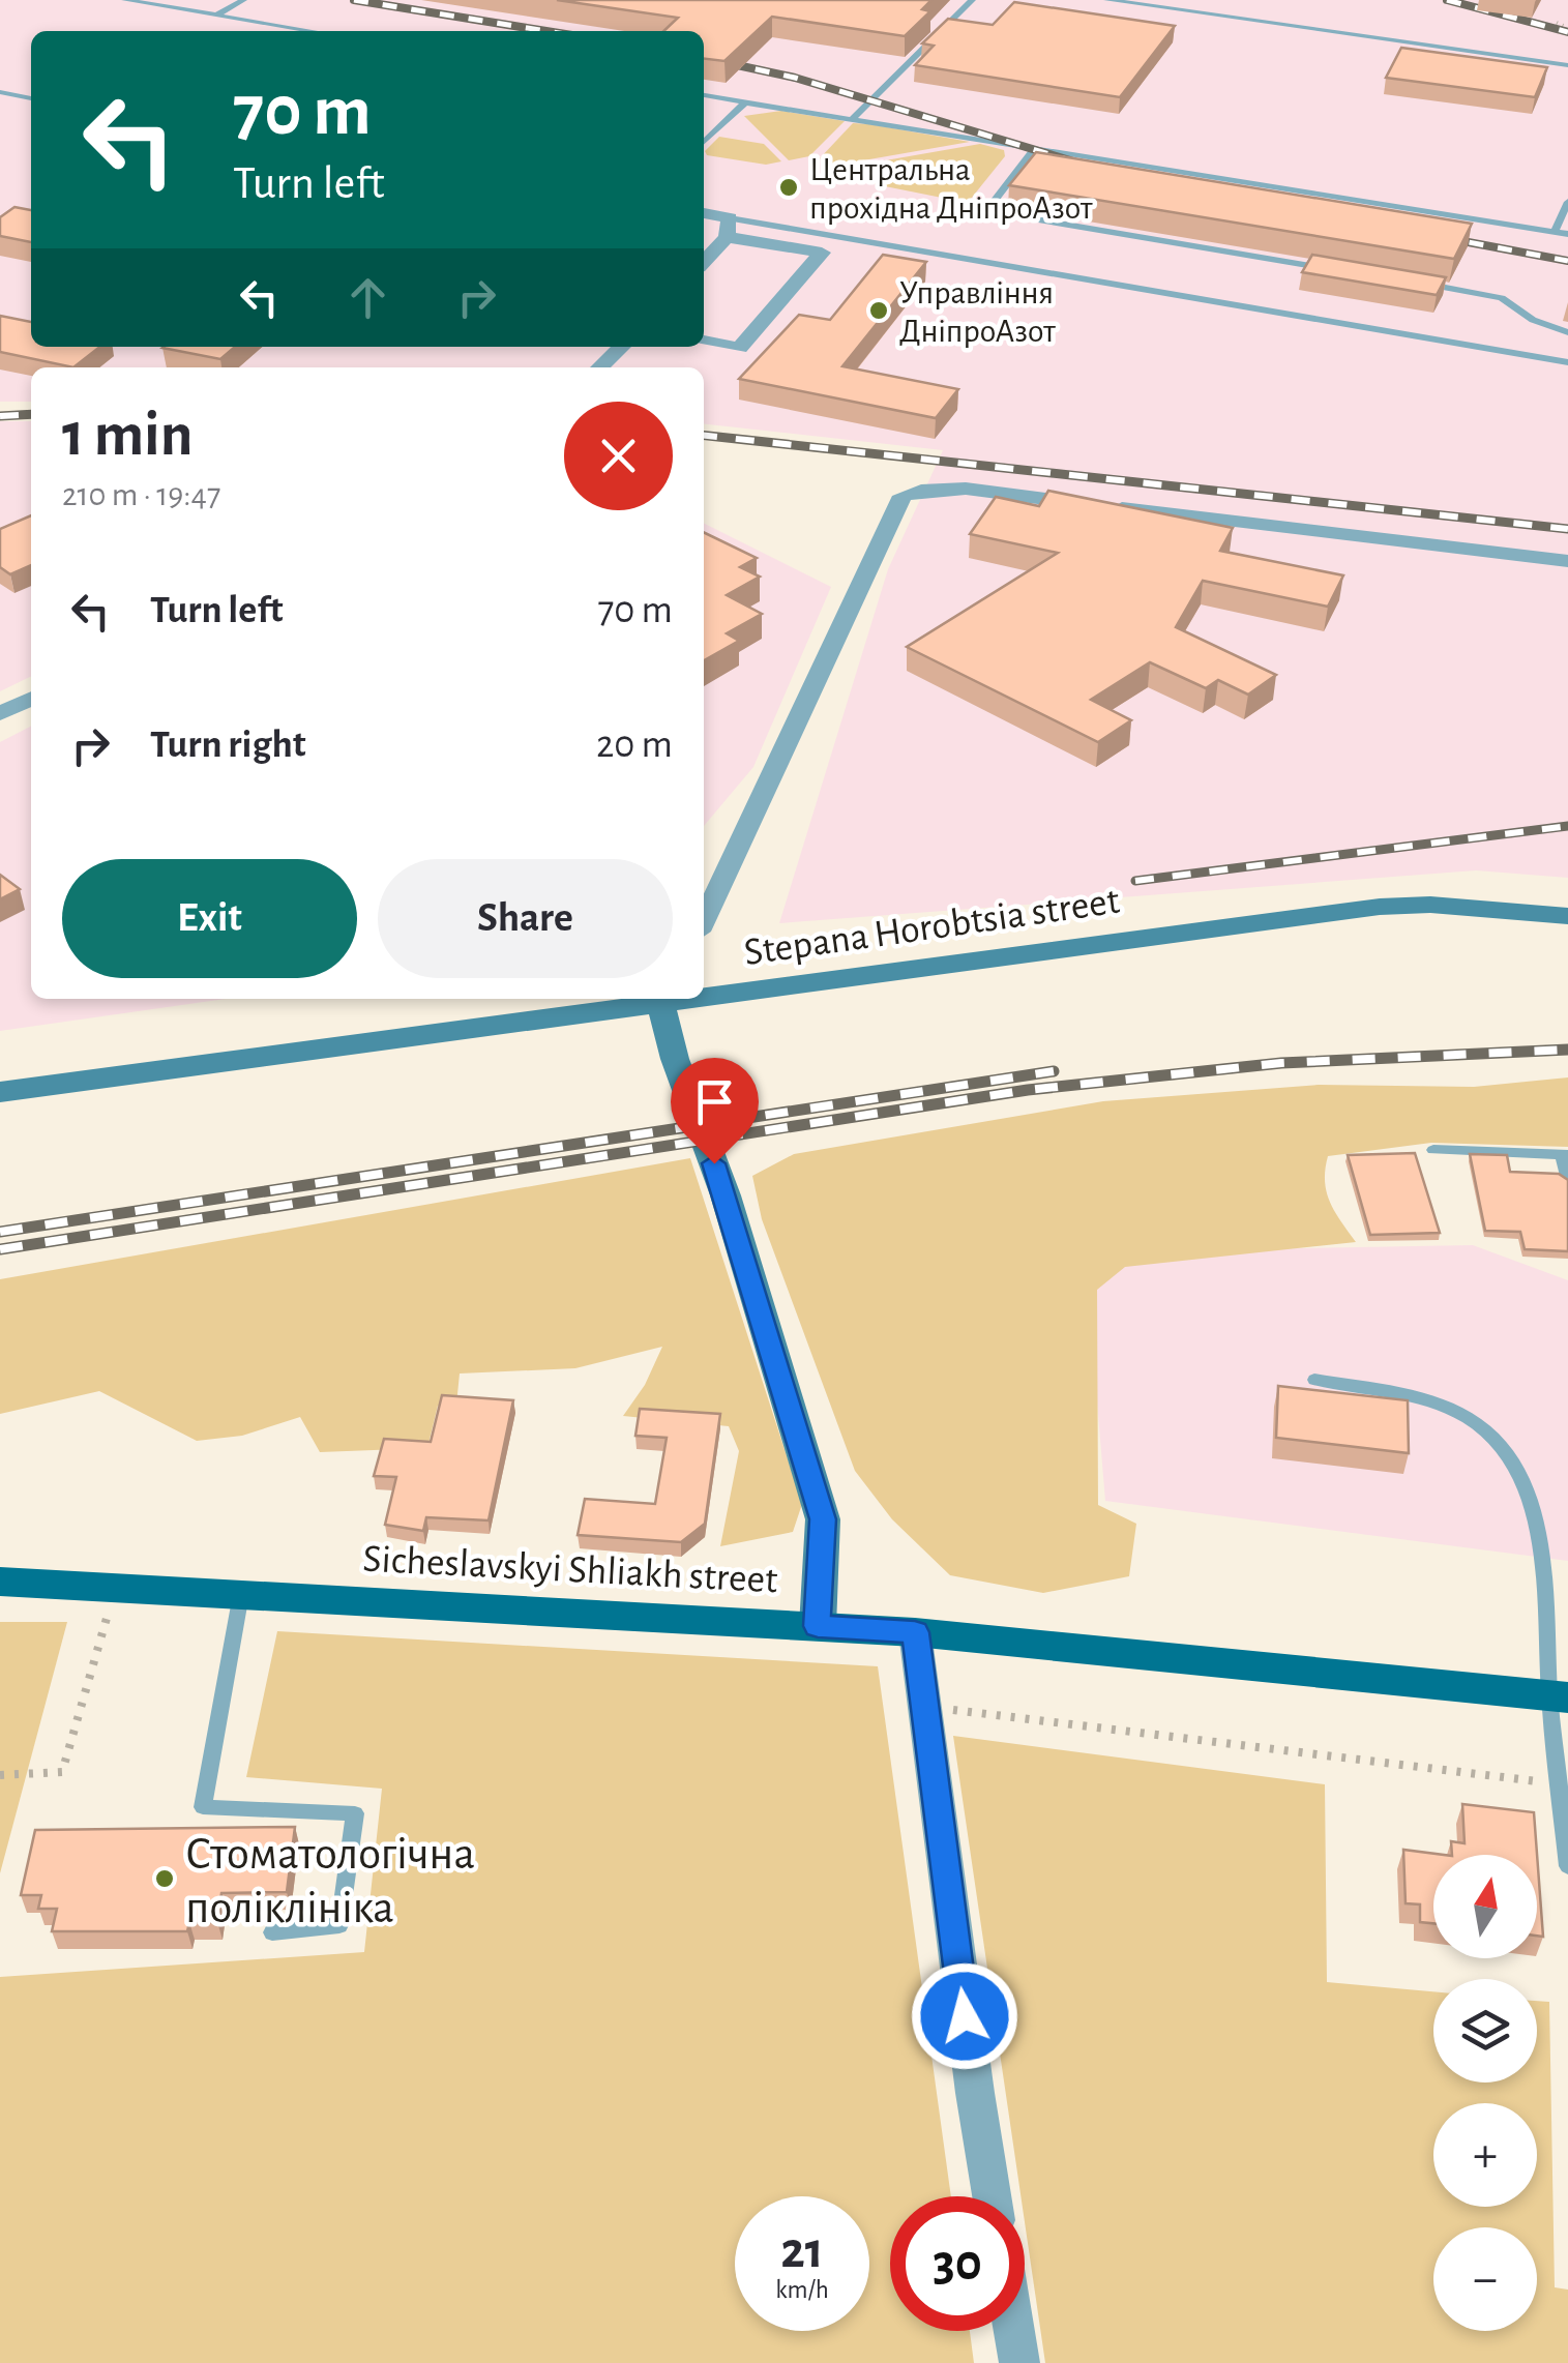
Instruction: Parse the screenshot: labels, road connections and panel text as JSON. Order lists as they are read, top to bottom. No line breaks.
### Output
{"streets":{"main road":["Stepana Horobtsia street","Sicheslavskyi Shliakh street"]},"places":["Центральна прохідна ДніпроАзот","Управління ДніпроАзот","Стоматологічна поліклініка"],"north":"top","page":{"turn":["70 m","Turn left"],"heading":["1 min","210 m · 19:47"],"list":[{"name":"Turn left","value":"70 m"},{"name":"Turn right","value":"20 m"}],"buttons":["Exit","Share"],"map_buttons":["+","−"],"speed":"21 km/h","limit":"30"}}
